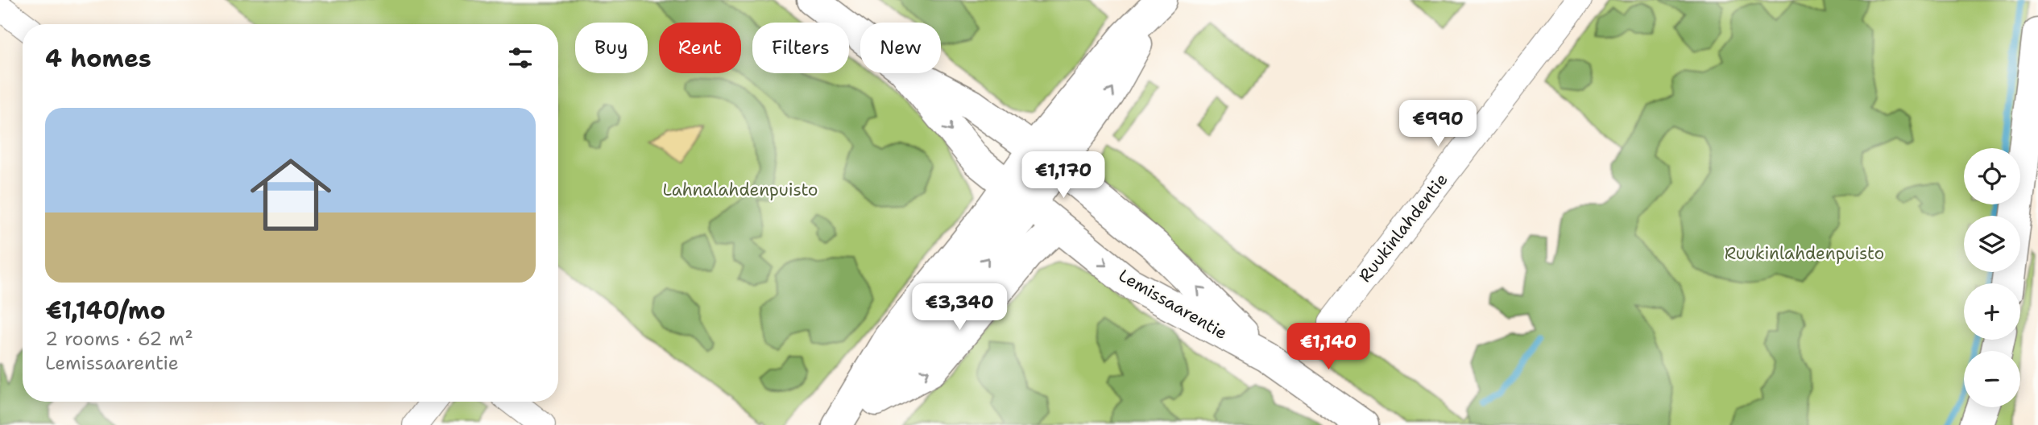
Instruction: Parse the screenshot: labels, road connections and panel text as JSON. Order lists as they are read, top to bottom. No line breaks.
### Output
{"streets":{"main road":["Lemissaarentie"],"street":["Ruukinlahdentie"]},"parks":["Lahnalahdenpuisto","Ruukinlahdenpuisto"],"page":{"chip":["Buy","Rent","Filters","New"],"heading":"4 homes","list":[{"name":"€1,140/mo","note":"2 rooms · 62 m² · Lemissaarentie"}],"price":["€990","€1,170","€3,340","€1,140"],"map_buttons":["+","−"]}}
